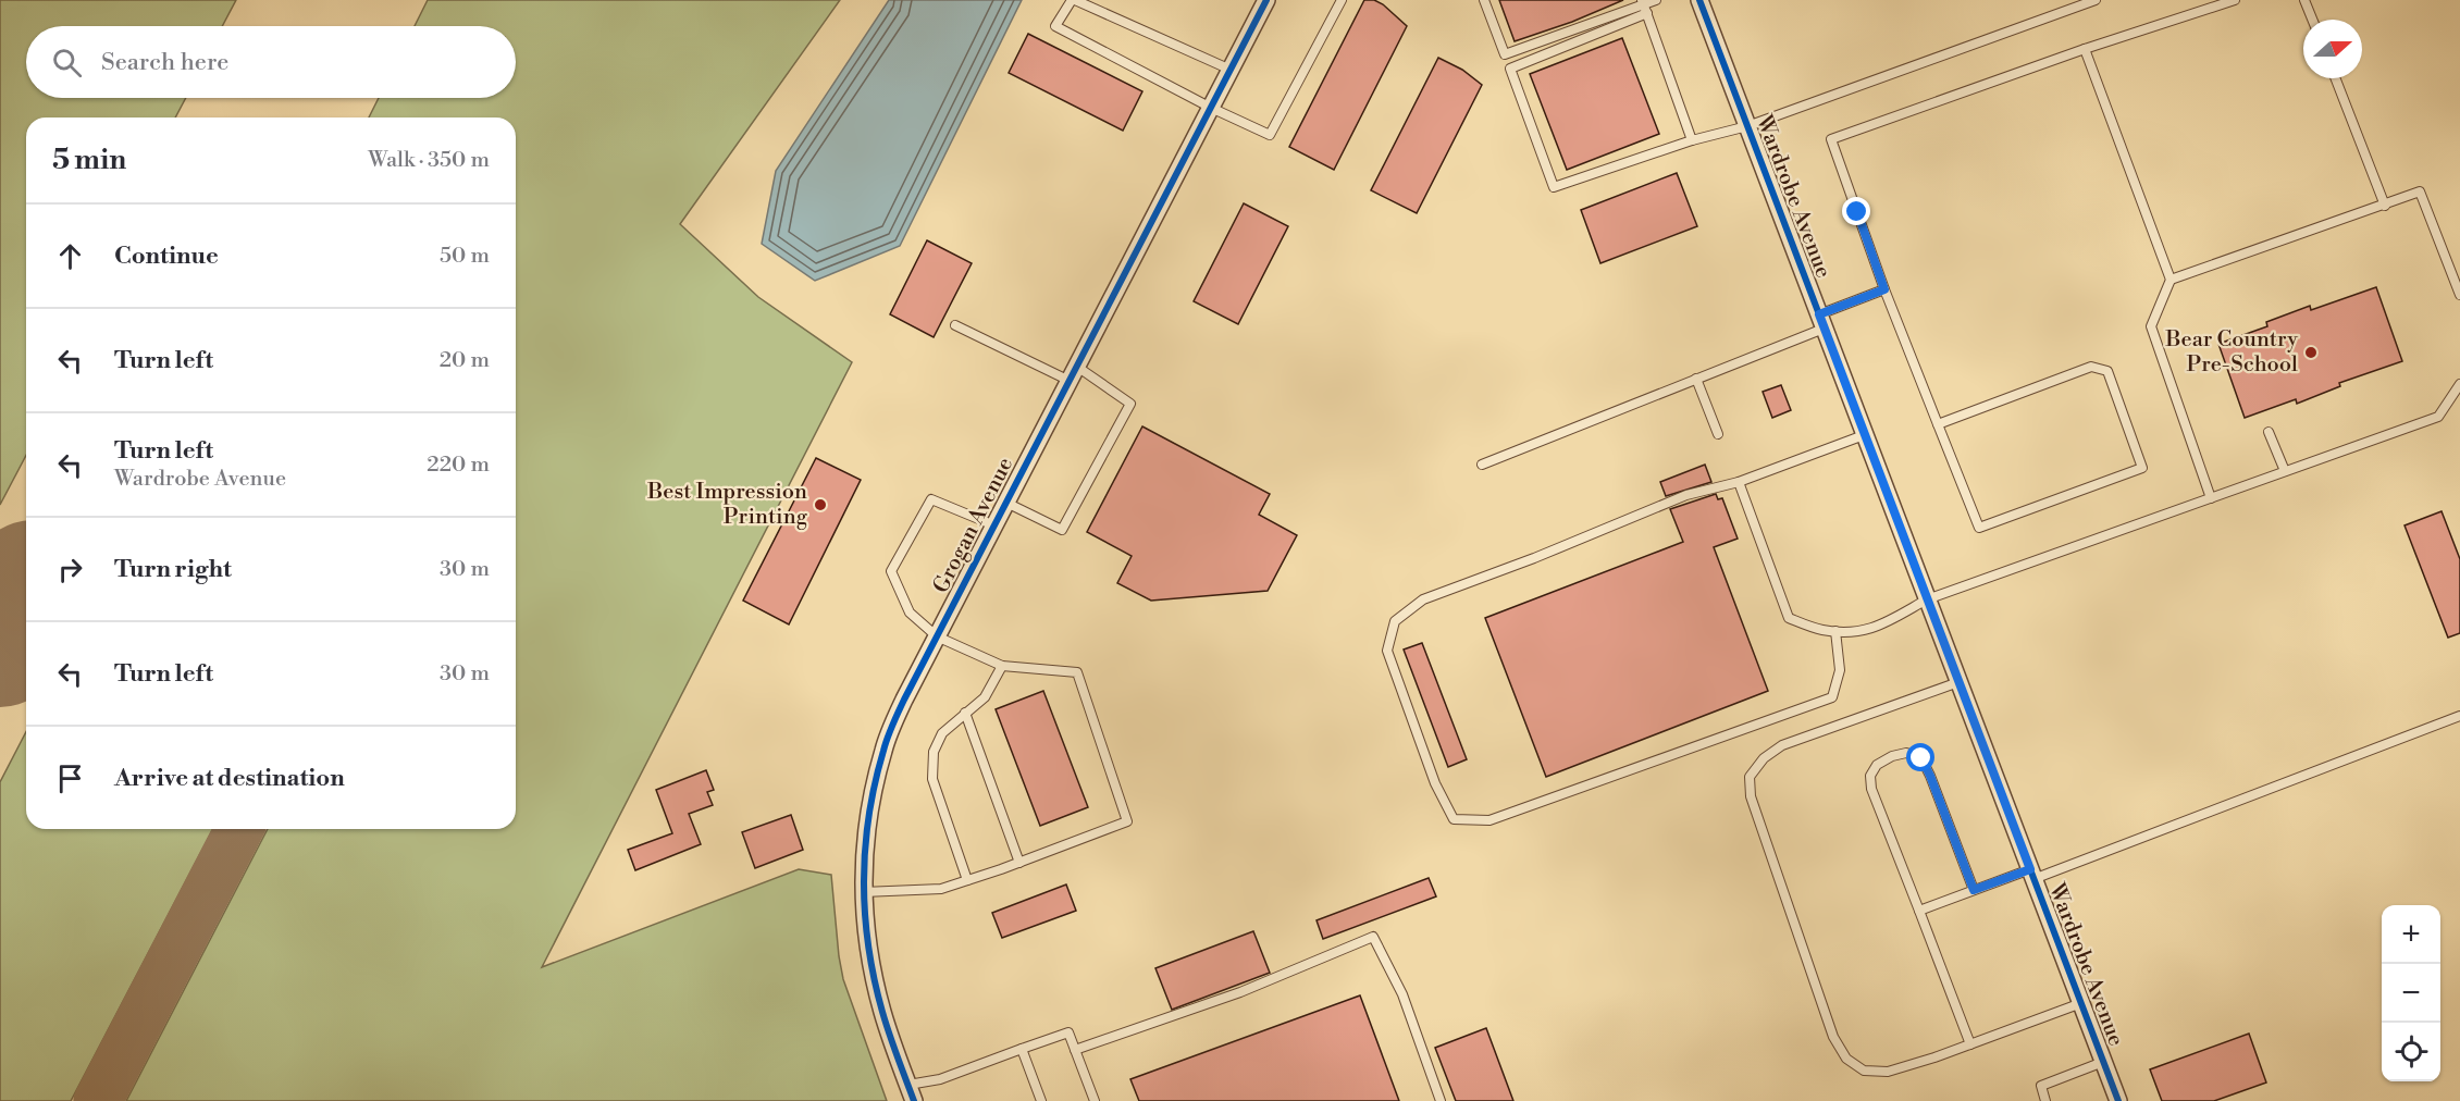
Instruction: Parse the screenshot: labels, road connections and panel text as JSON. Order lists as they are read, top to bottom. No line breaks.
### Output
{"streets":{"street":["Wardrobe Avenue","Grogan Avenue"]},"places":["Bear Country Pre-School","Best Impression Printing"],"north":"right","page":{"search":"Search here","heading":["5 min","Walk · 350 m"],"list":[["Continue","50 m"],["Turn left","20 m"],["Turn left","Wardrobe Avenue","220 m"],["Turn right","30 m"],["Turn left","30 m"],"Arrive at destination"],"map_buttons":["+","−"]}}
